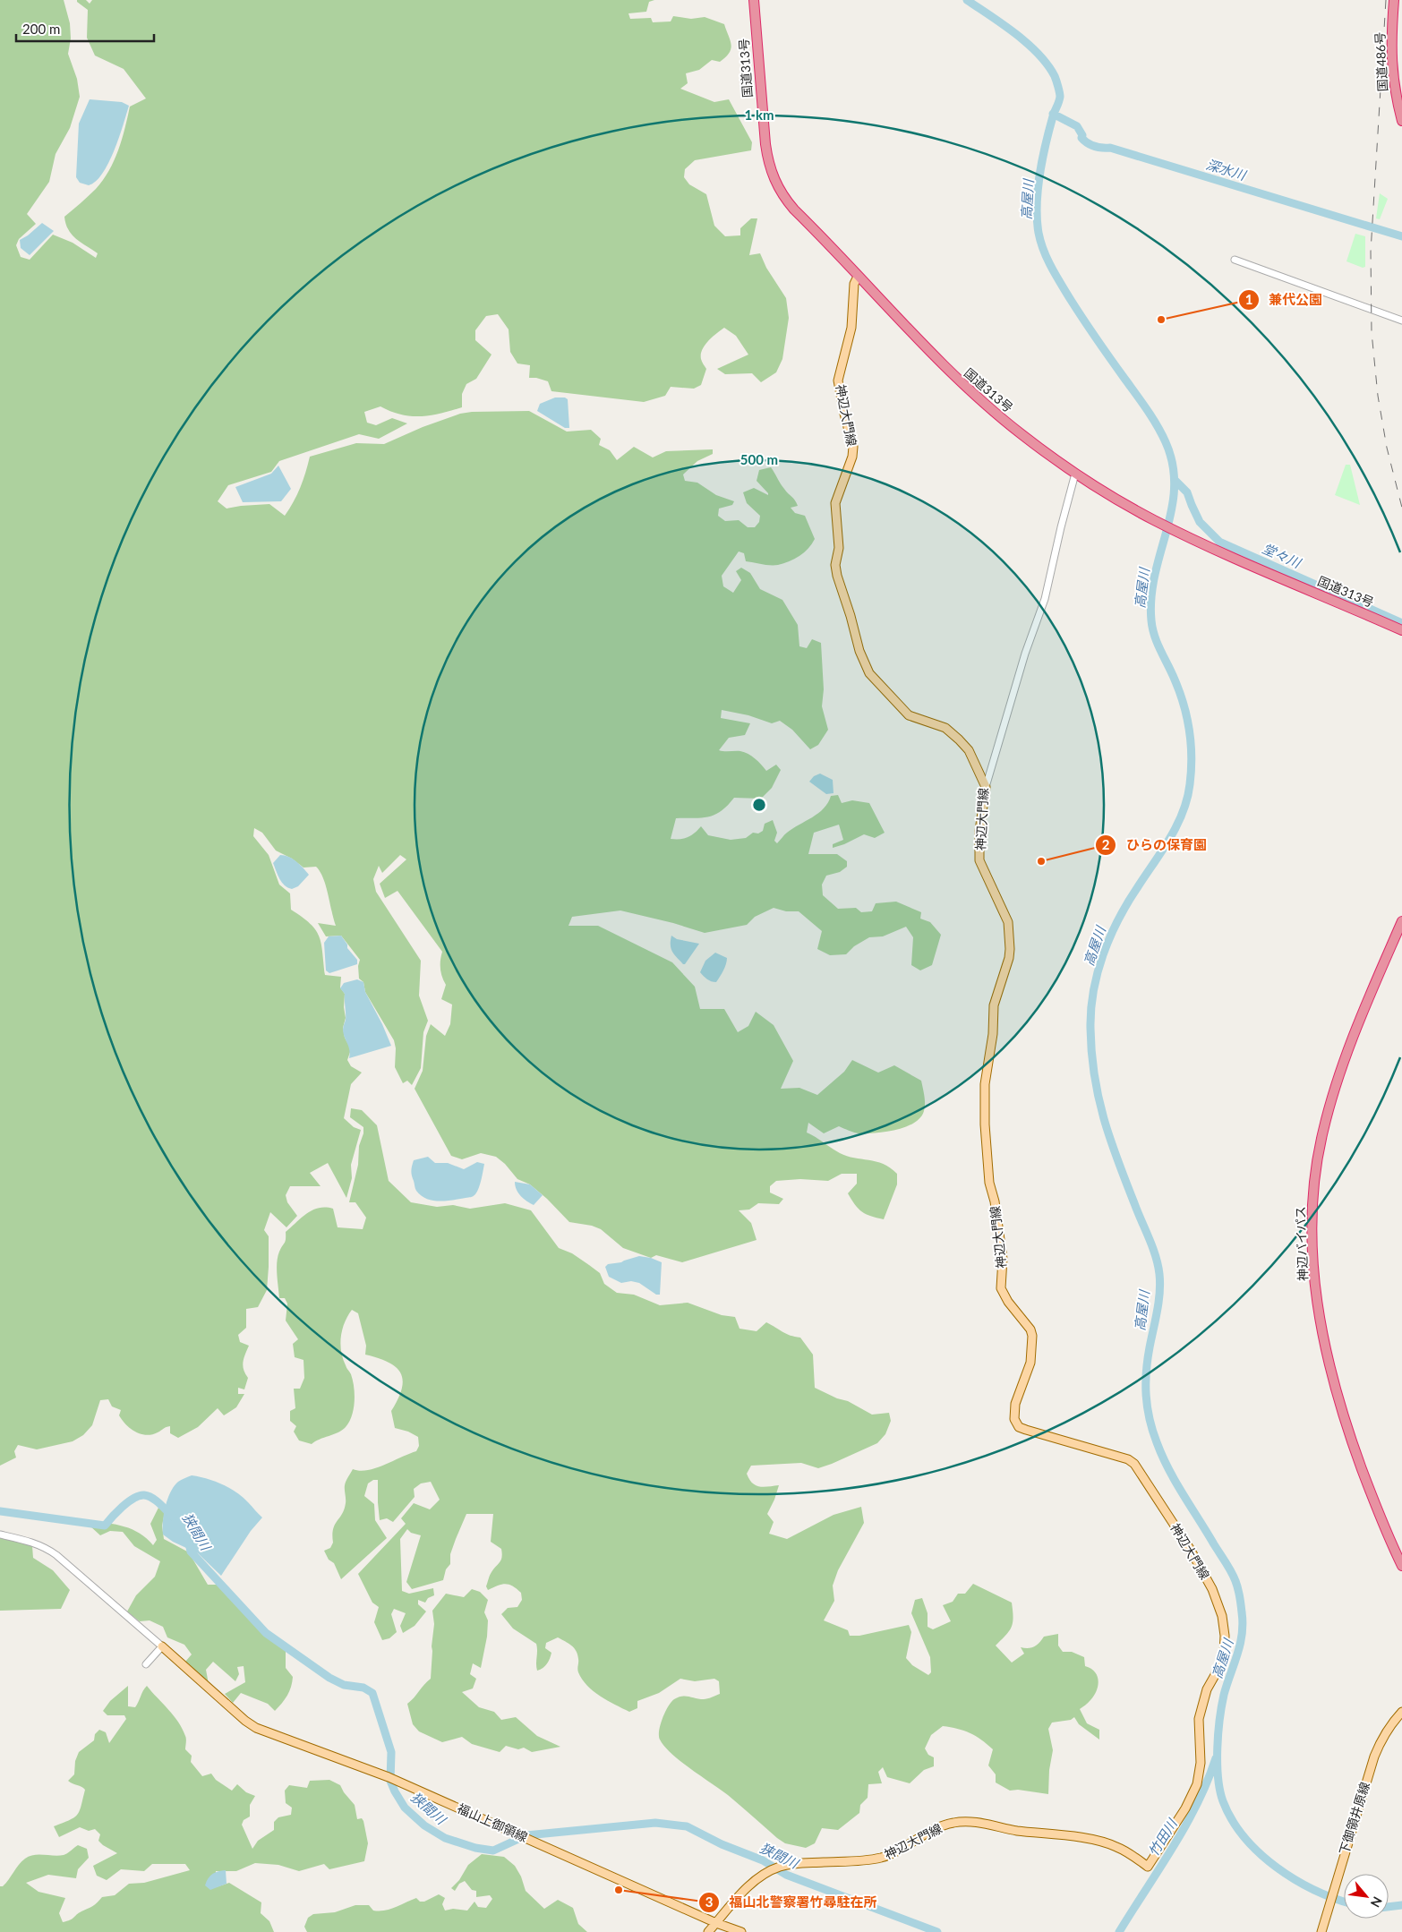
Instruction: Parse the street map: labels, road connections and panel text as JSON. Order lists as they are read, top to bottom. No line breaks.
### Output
{"streets":{"highway":["国道486号","国道313号","神辺バイパス"],"main road":["神辺大門線","下御領井原線","福山上御領線"]},"crossings":[["国道313号","神辺大門線"],["神辺大門線","福山上御領線"]],"water":["深水川","高屋川","堂々川","狭間川","竹田川"],"places":["兼代公園","ひらの保育園","福山北警察署竹尋駐在所"],"scale_bar":"200 m","north":"bottom right","rings":["1 km","500 m"]}
